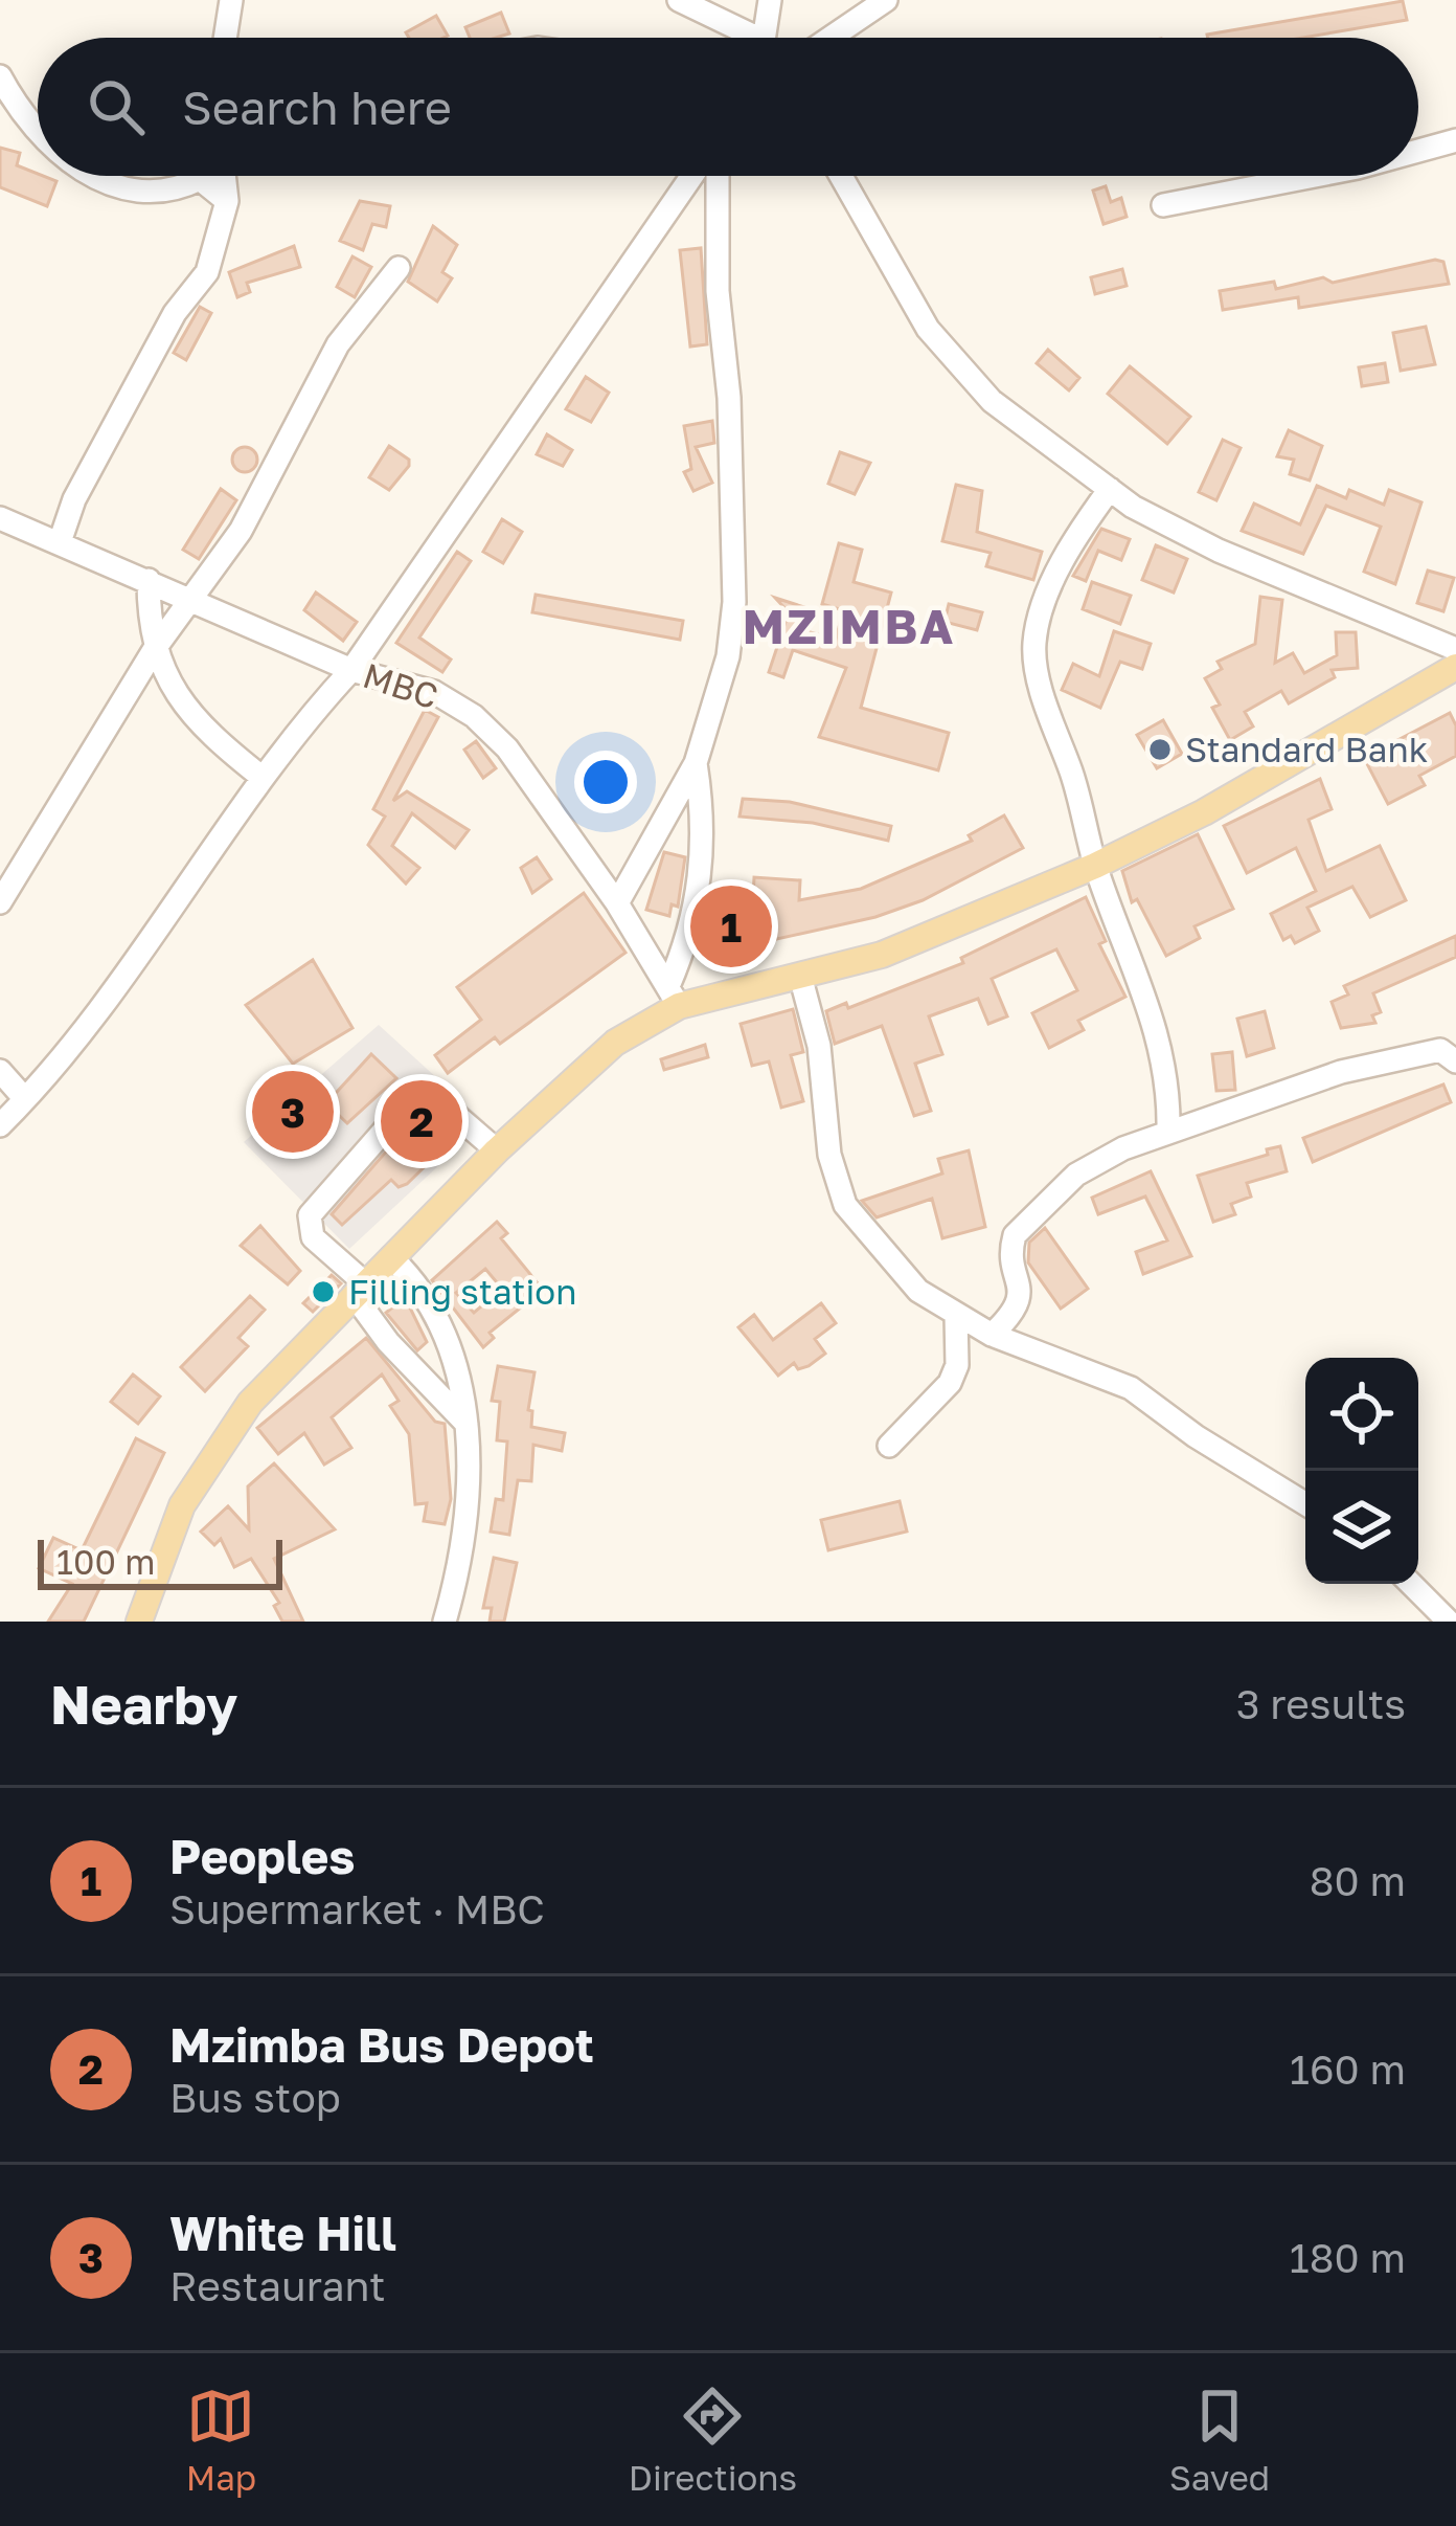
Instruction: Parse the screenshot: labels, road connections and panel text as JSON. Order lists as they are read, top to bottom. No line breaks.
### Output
{"streets":{"street":["MBC"]},"districts":["MZIMBA"],"places":["Standard Bank","Filling station"],"scale_bar":"100 m","page":{"search":"Search here","pins":["1","3","2"],"scale":"100 m","heading":["Nearby","3 results"],"list":[{"mark":"1","name":"Peoples","note":"Supermarket · MBC","value":"80 m"},{"mark":"2","name":"Mzimba Bus Depot","note":"Bus stop","value":"160 m"},{"mark":"3","name":"White Hill","note":"Restaurant","value":"180 m"}],"nav":["Map","Directions","Saved"]}}
